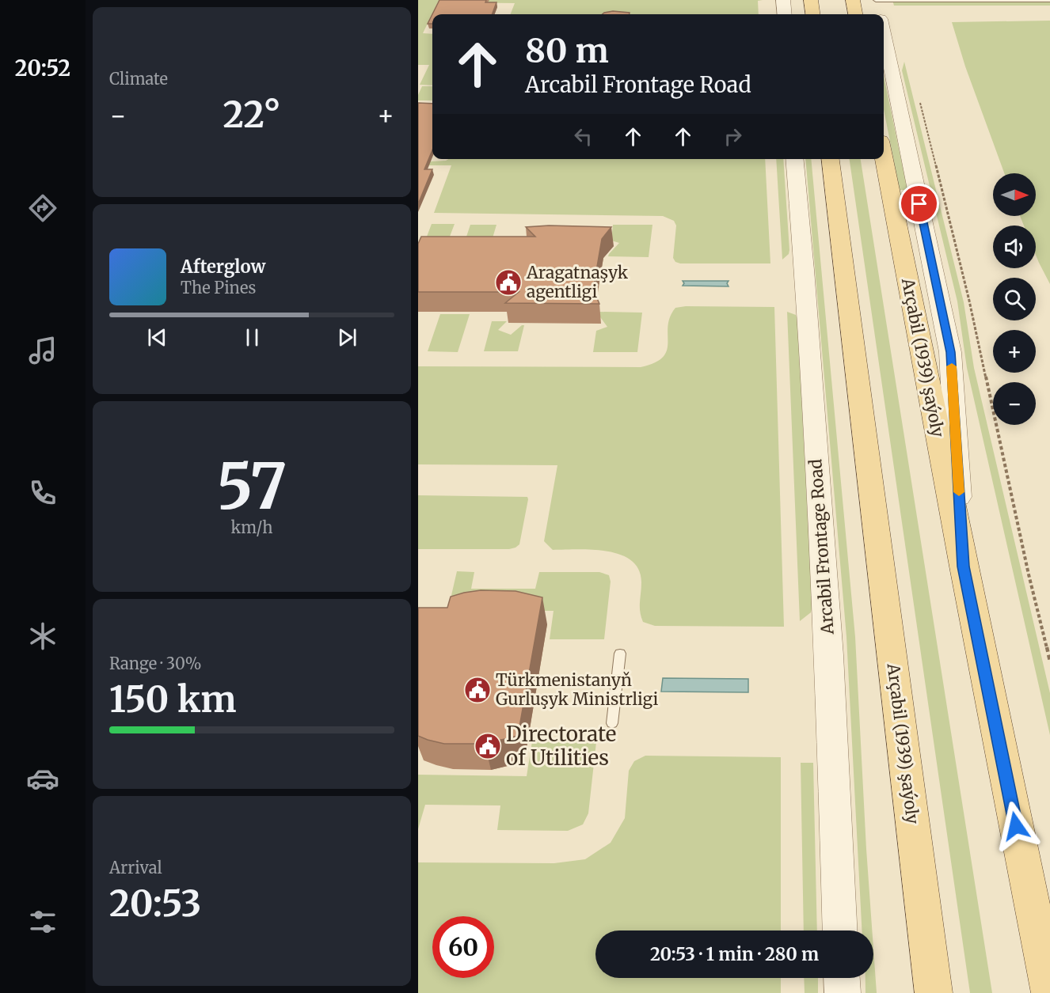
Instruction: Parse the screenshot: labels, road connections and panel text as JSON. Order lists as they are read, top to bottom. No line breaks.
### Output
{"streets":{"main road":["Arçabil (1939) şaýoly"],"street":["Arcabil Frontage Road"]},"places":{"public building":["Aragatnaşyk agentligi","Türkmenistanyň Gurluşyk Ministrligi","Directorate of Utilities"]},"north":"right","page":{"tabs":"20:52","tile":["Climate",["57","km/h"],["Range · 30%","150 km"],["Arrival","20:53"]],"turn":["80 m","Arcabil Frontage Road"],"heat":["−","22°","+"],"map_buttons":["+","−"],"song":["Afterglow","The Pines"],"limit":"60","trip":"20:53 · 1 min · 280 m"}}
